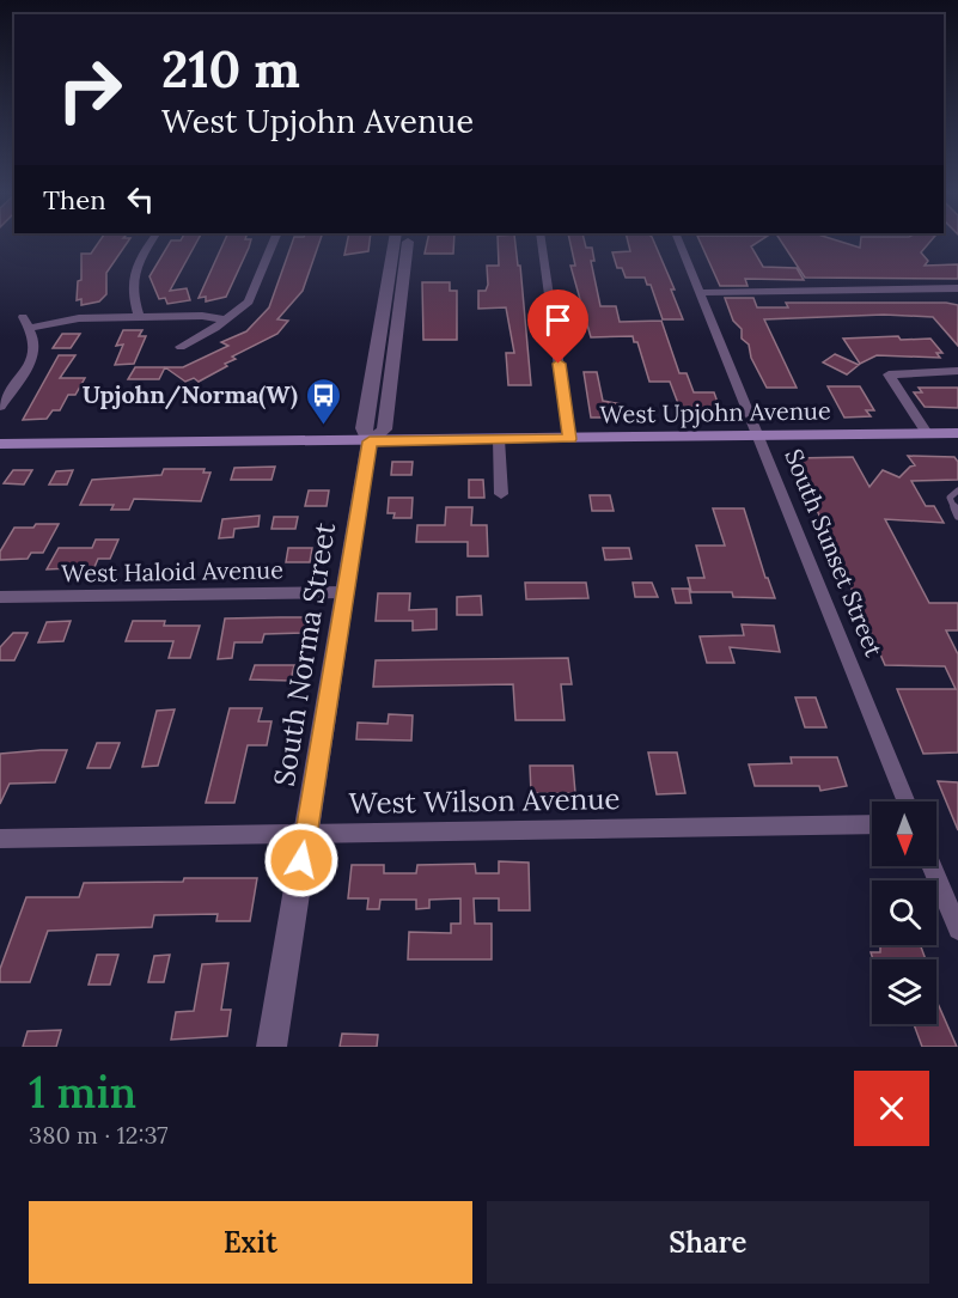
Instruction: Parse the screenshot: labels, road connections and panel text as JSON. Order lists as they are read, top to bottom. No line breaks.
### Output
{"streets":{"main road":["West Upjohn Avenue"],"street":["South Sunset Street","West Haloid Avenue","South Norma Street","West Wilson Avenue"]},"crossings":[["West Upjohn Avenue","South Sunset Street"],["West Upjohn Avenue","South Norma Street"],["West Haloid Avenue","South Norma Street"],["South Norma Street","West Wilson Avenue"]],"places":{"bus stop":["Upjohn/Norma(W)"]},"north":"bottom","page":{"turn":["210 m","West Upjohn Avenue"],"then":"Then","heading":["1 min","380 m · 12:37"],"buttons":["Exit","Share"]}}
